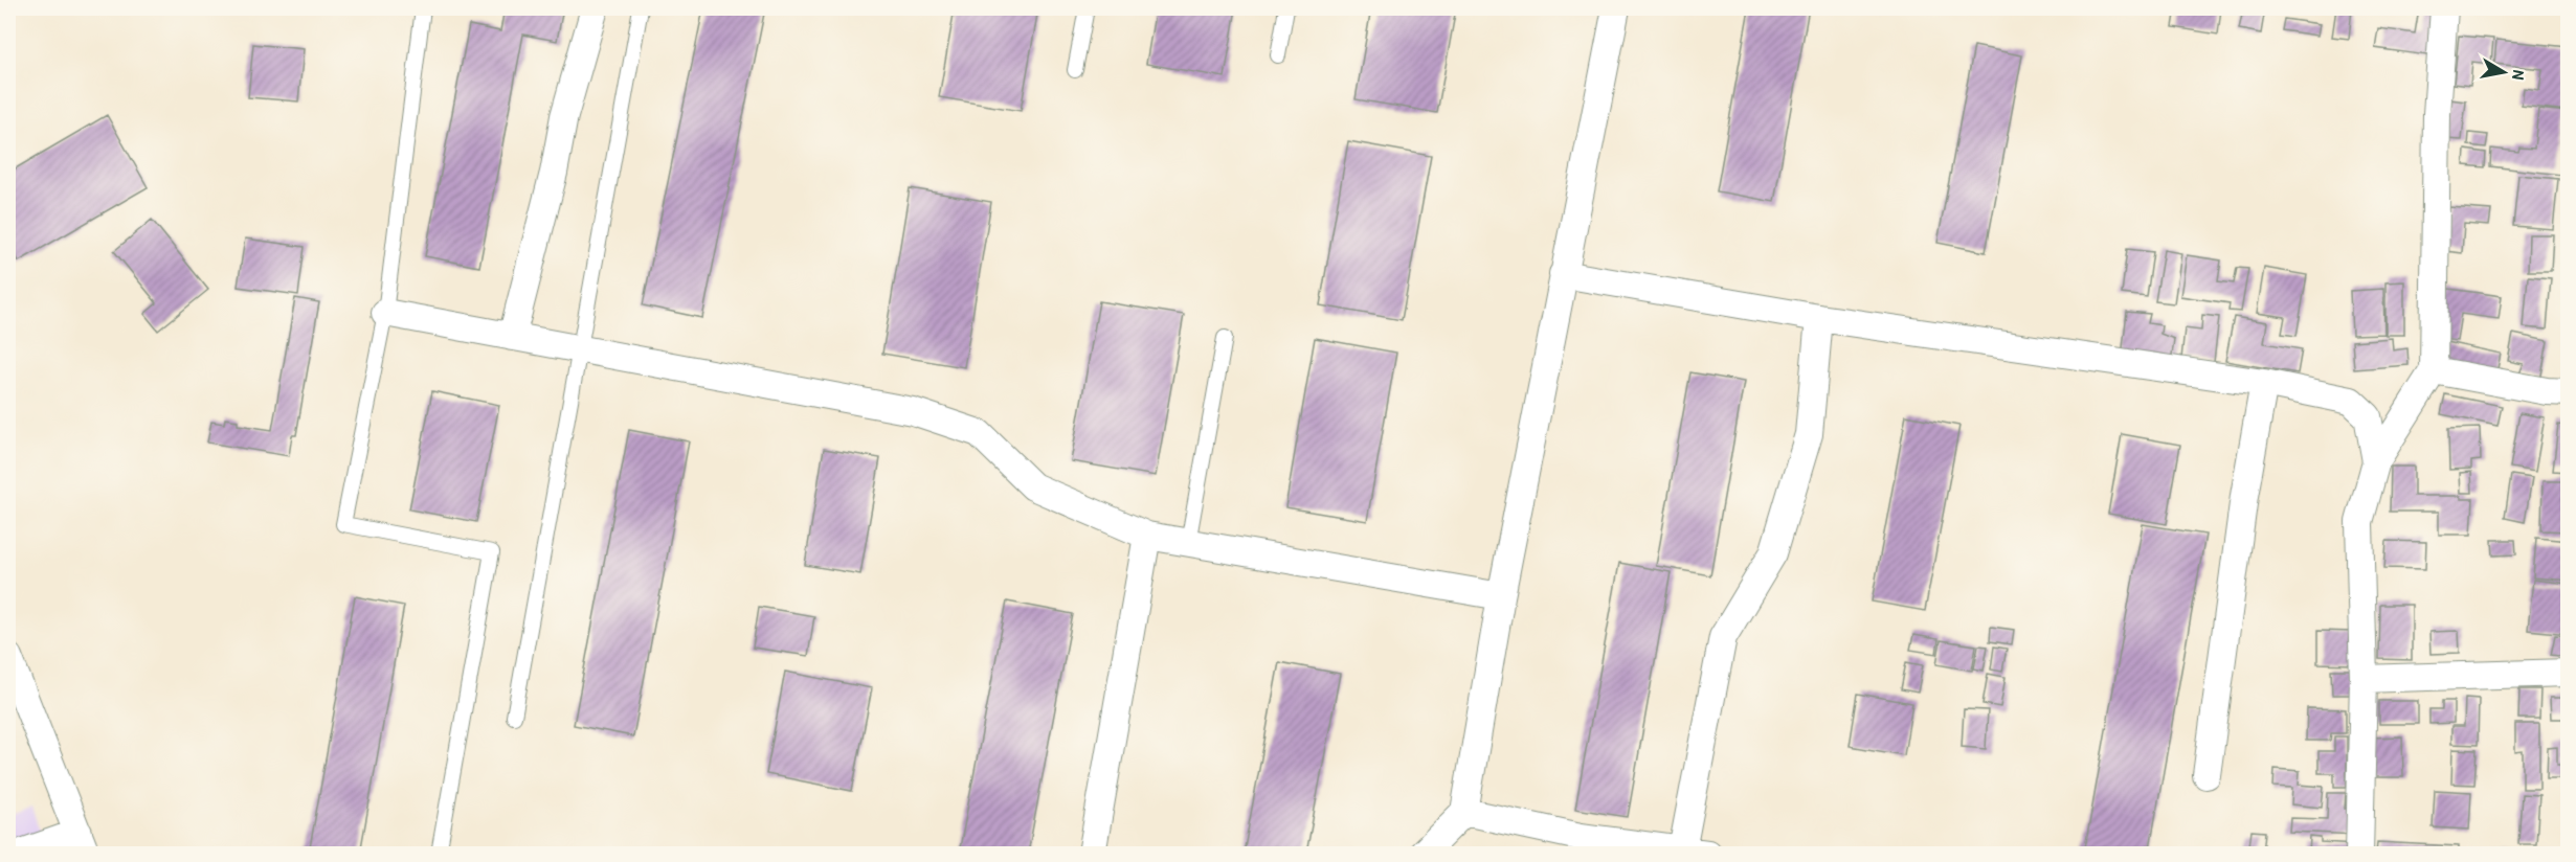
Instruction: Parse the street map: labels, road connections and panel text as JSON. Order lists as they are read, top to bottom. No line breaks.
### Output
{"north":"right"}
